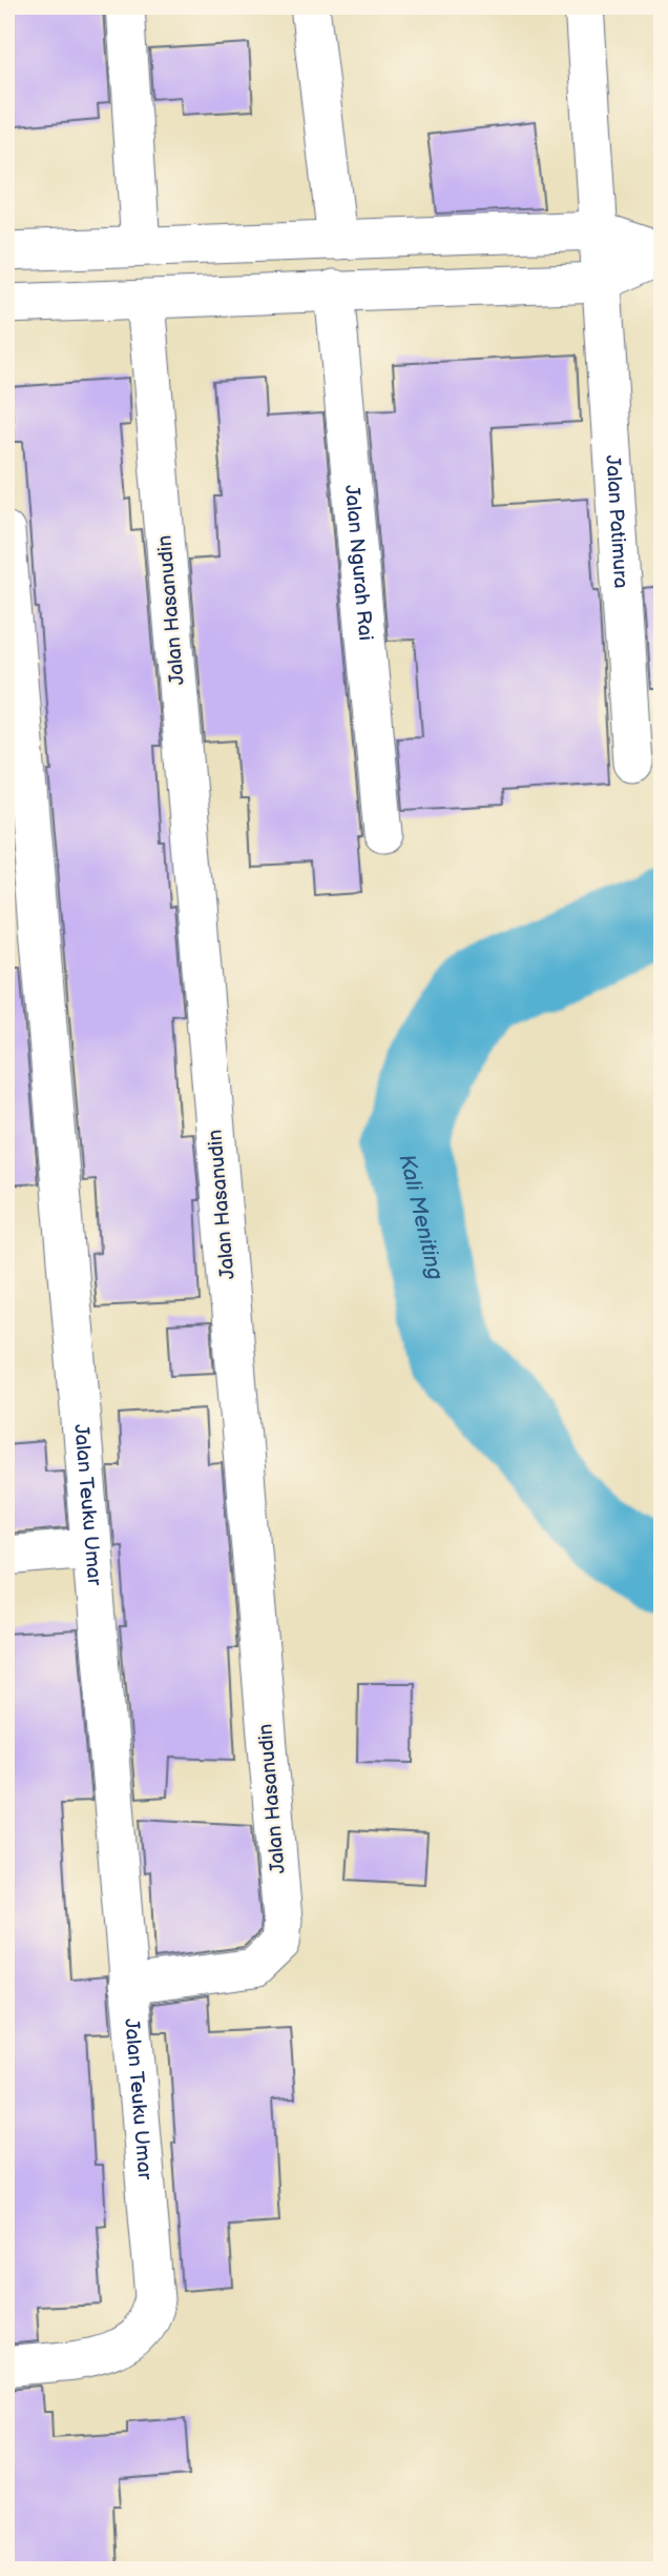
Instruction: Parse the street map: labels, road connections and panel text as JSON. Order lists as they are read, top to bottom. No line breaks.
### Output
{"streets":{"street":["Jalan Patimura","Jalan Ngurah Rai","Jalan Hasanudin","Jalan Teuku Umar"]},"crossings":[["Jalan Hasanudin","Jalan Teuku Umar"]],"water":["Kali Meniting"]}
